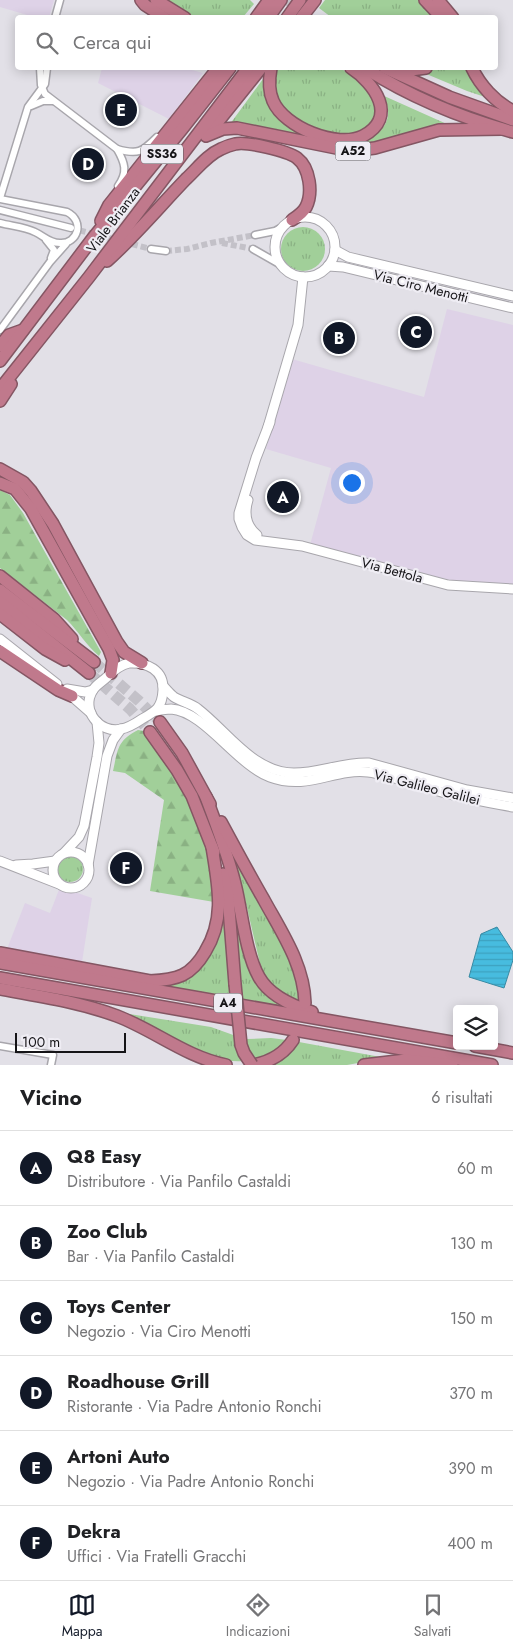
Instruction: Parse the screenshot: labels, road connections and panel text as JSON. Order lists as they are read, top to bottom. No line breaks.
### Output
{"streets":{"highway":["A52","SS36","Viale Brianza","A4"],"street":["Via Ciro Menotti","Via Bettola","Via Galileo Galilei"]},"crossings":[["Via Ciro Menotti","Via Bettola"]],"scale_bar":"100 m","page":{"search":"Cerca qui","pins":["E","D","C","B","A","F"],"scale":"100 m","heading":["Vicino","6 risultati"],"list":[{"mark":"A","name":"Q8 Easy","note":"Distributore · Via Panfilo Castaldi","value":"60 m"},{"mark":"B","name":"Zoo Club","note":"Bar · Via Panfilo Castaldi","value":"130 m"},{"mark":"C","name":"Toys Center","note":"Negozio · Via Ciro Menotti","value":"150 m"},{"mark":"D","name":"Roadhouse Grill","note":"Ristorante · Via Padre Antonio Ronchi","value":"370 m"},{"mark":"E","name":"Artoni Auto","note":"Negozio · Via Padre Antonio Ronchi","value":"390 m"},{"mark":"F","name":"Dekra","note":"Uffici · Via Fratelli Gracchi","value":"400 m"}],"nav":["Mappa","Indicazioni","Salvati"]}}
